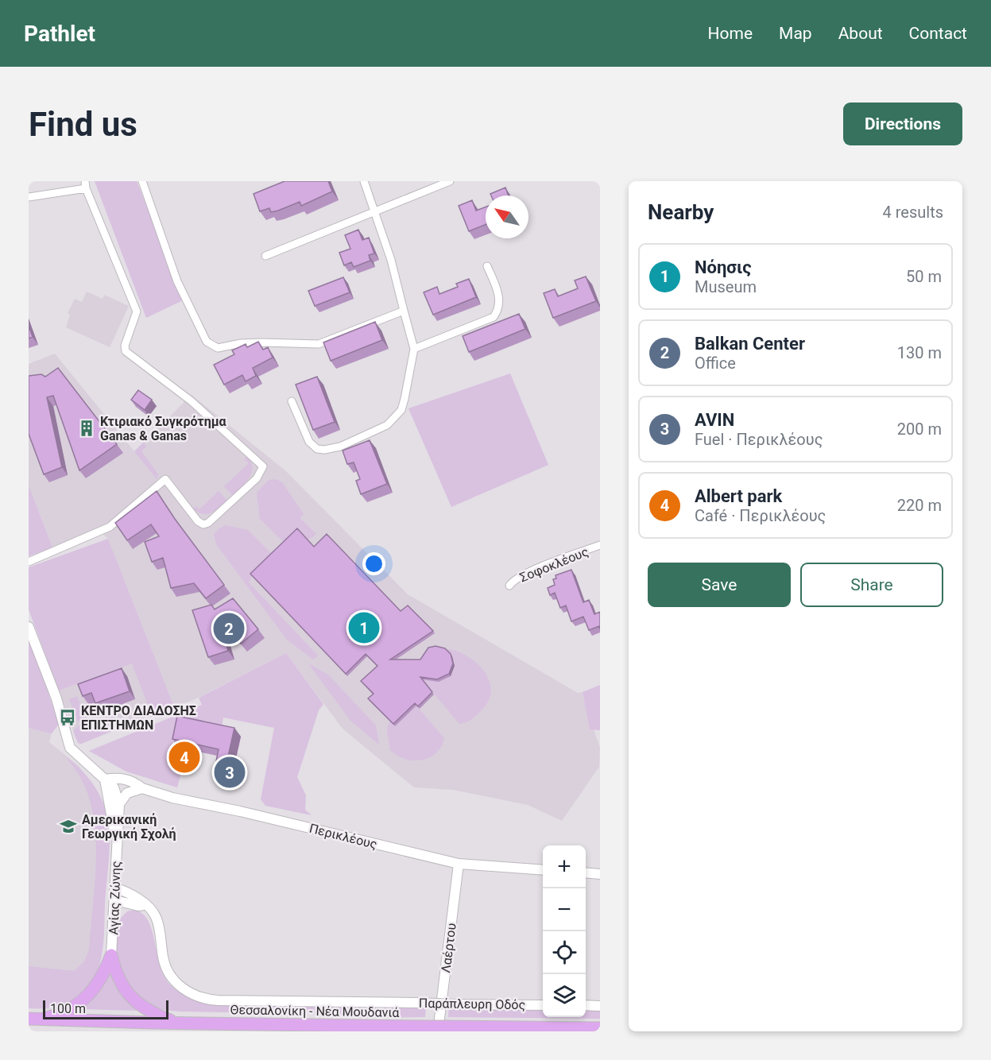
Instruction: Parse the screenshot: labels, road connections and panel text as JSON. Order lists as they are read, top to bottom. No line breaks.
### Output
{"streets":{"highway":["Θεσσαλονίκη - Νέα Μουδανιά"],"street":["Σοφοκλέους","Περικλέους","Αγίας Ζώνης","Λαέρτου","Παράπλευρη Οδός"]},"crossings":[["Περικλέους","Λαέρτου"],["Αγίας Ζώνης","Παράπλευρη Οδός"],["Λαέρτου","Θεσσαλονίκη - Νέα Μουδανιά"]],"places":{"building":["Κτιριακό Συγκρότημα Ganas & Ganas"],"bus stop":["ΚΕΝΤΡΟ ΔΙΑΔΟΣΗΣ ΕΠΙΣΤΗΜΩΝ"],"school or university":["Αμερικανική Γεωργική Σχολή"]},"scale_bar":"100 m","north":"top left","page":{"header":"Pathlet","nav":["Home","Map","About","Contact"],"buttons":["Directions",["Save","Share"]],"title":"Find us","heading":["Nearby","4 results"],"list":[{"mark":"1","name":"Νόησις","note":"Museum","value":"50 m"},{"mark":"2","name":"Balkan Center","note":"Office","value":"130 m"},{"mark":"3","name":"AVIN","note":"Fuel · Περικλέους","value":"200 m"},{"mark":"4","name":"Albert park","note":"Café · Περικλέους","value":"220 m"}],"pins":["1","2","4","3"],"map_buttons":["+","−"],"scale":"100 m"}}
